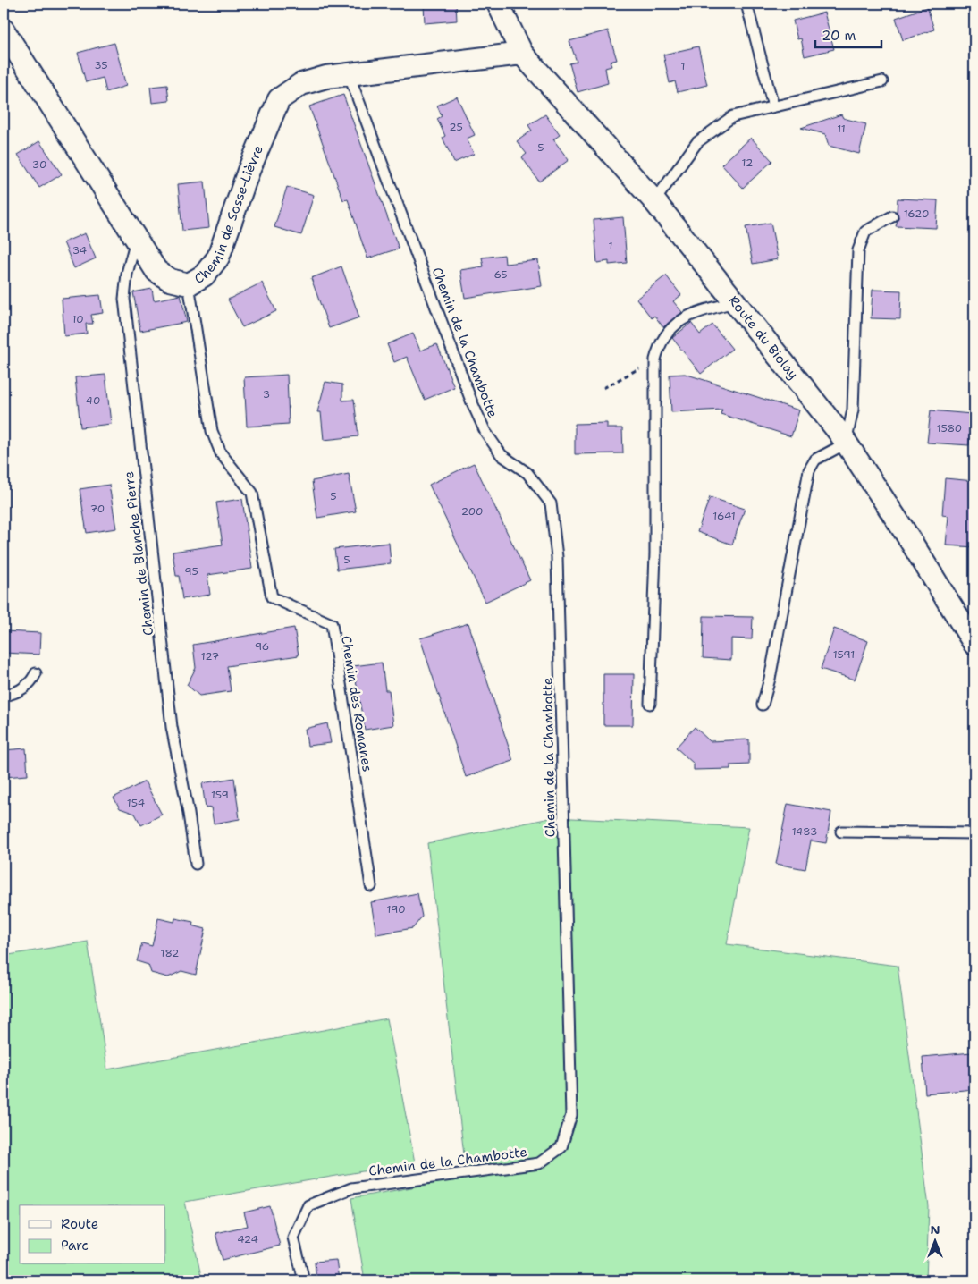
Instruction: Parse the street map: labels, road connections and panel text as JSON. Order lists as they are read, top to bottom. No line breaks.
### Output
{"streets":{"street":["Chemin de Sosse-Lièvre","Route du Biolay"],"lane":["Chemin de la Chambotte","Chemin de Blanche Pierre","Chemin des Romanes"]},"crossings":[["Chemin de Sosse-Lièvre","Route du Biolay"],["Chemin de Sosse-Lièvre","Chemin de la Chambotte"],["Chemin de Sosse-Lièvre","Chemin de Blanche Pierre"],["Chemin de Sosse-Lièvre","Chemin des Romanes"]],"house_numbers":["35","1","25","11","5","12","30","1620","1","34","65","10","3","40","1580","5","70","200","1641","5","95","96","1591","127","159","154","1483","190","182","424"],"legend":["Route","Parc"],"scale_bar":"20 m","north":"top"}
